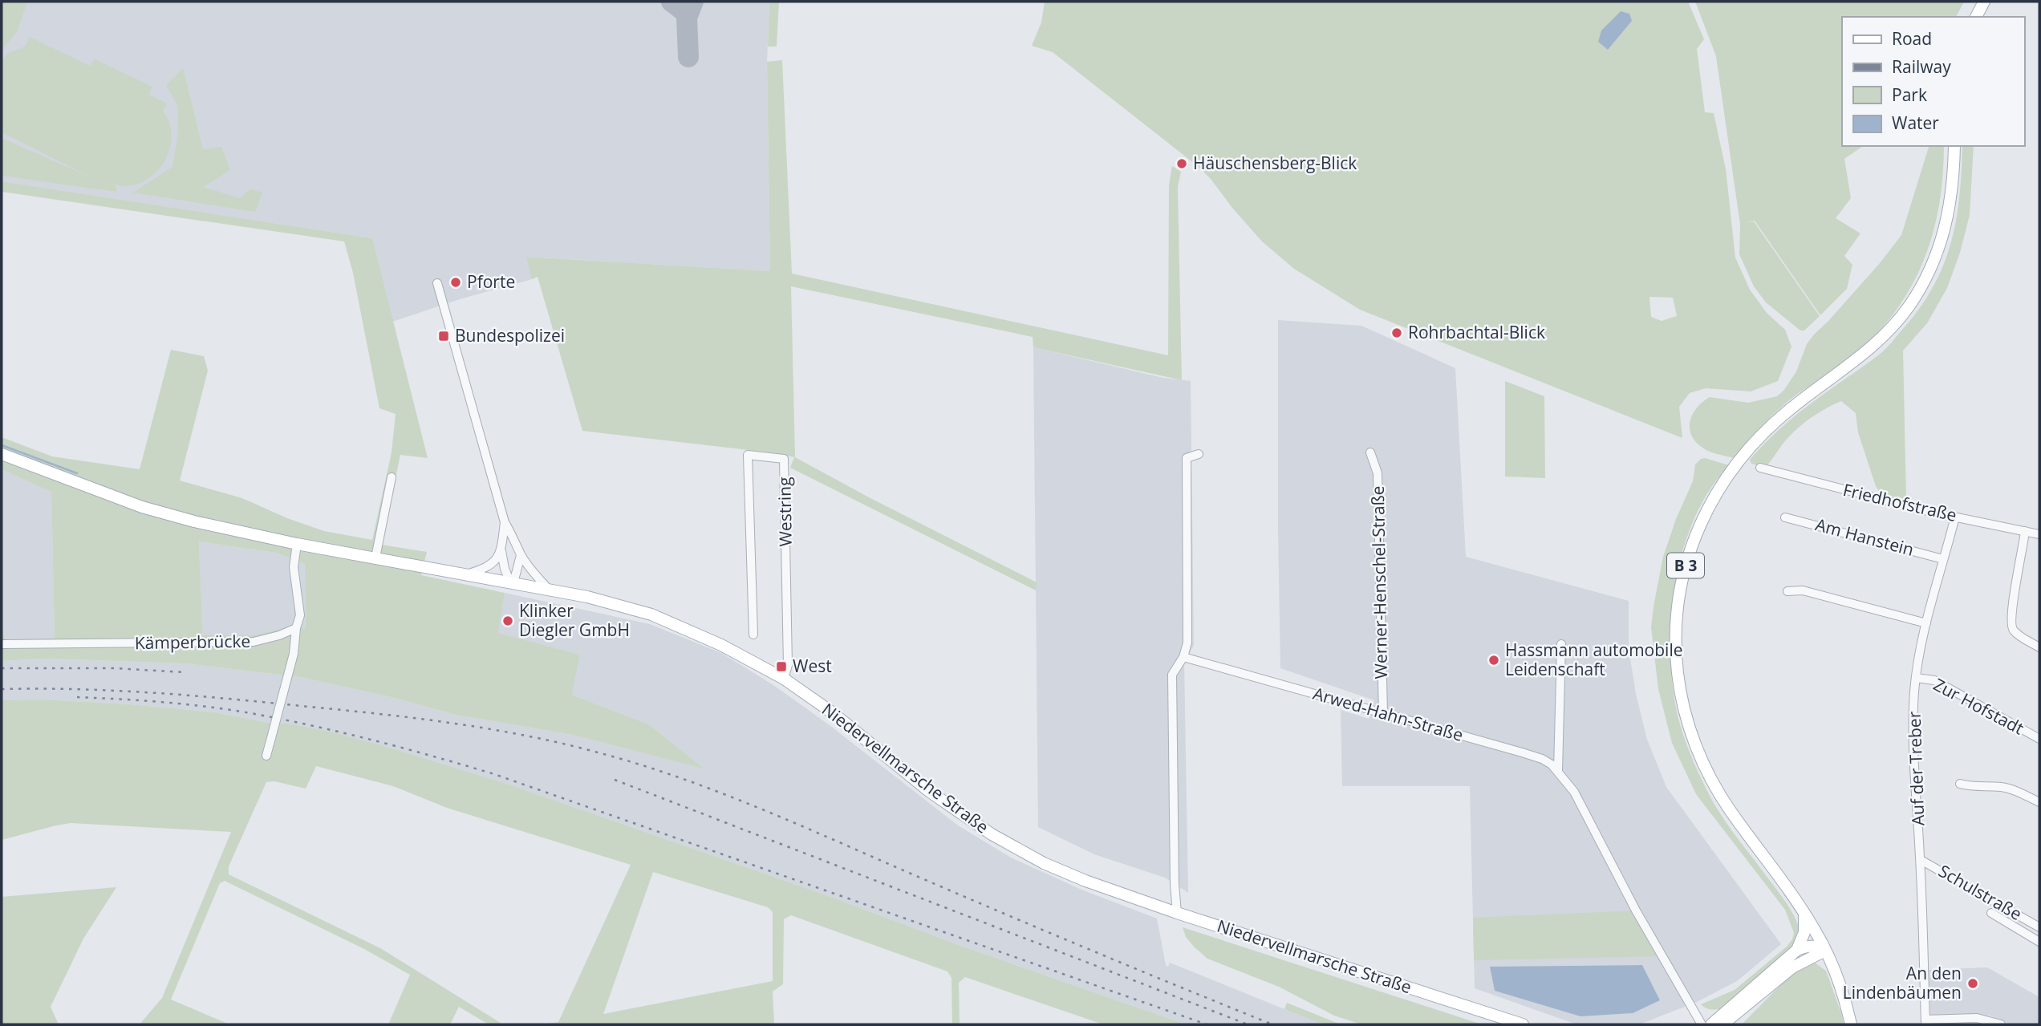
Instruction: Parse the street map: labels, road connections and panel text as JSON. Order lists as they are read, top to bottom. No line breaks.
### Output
{"streets":{"main road":["B 3","Niedervellmarsche Straße"],"street":["Friedhofstraße","Westring","Am Hanstein","Werner-Henschel-Straße","Kämperbrücke","Zur Hofstadt","Arwed-Hahn-Straße","Auf der Treber","Schulstraße"]},"crossings":[["Friedhofstraße","Auf der Treber"],["Westring","Niedervellmarsche Straße"],["Am Hanstein","Auf der Treber"],["Werner-Henschel-Straße","Arwed-Hahn-Straße"],["Zur Hofstadt","Auf der Treber"],["Auf der Treber","Schulstraße"]],"places":{"other":["Häuschensberg-Blick","Pforte","Rohrbachtal-Blick","Klinker Diegler GmbH","Hassmann automobile Leidenschaft","An den Lindenbäumen"],"transit":["Bundespolizei","West"]},"legend":["Road","Railway","Park","Water"]}
